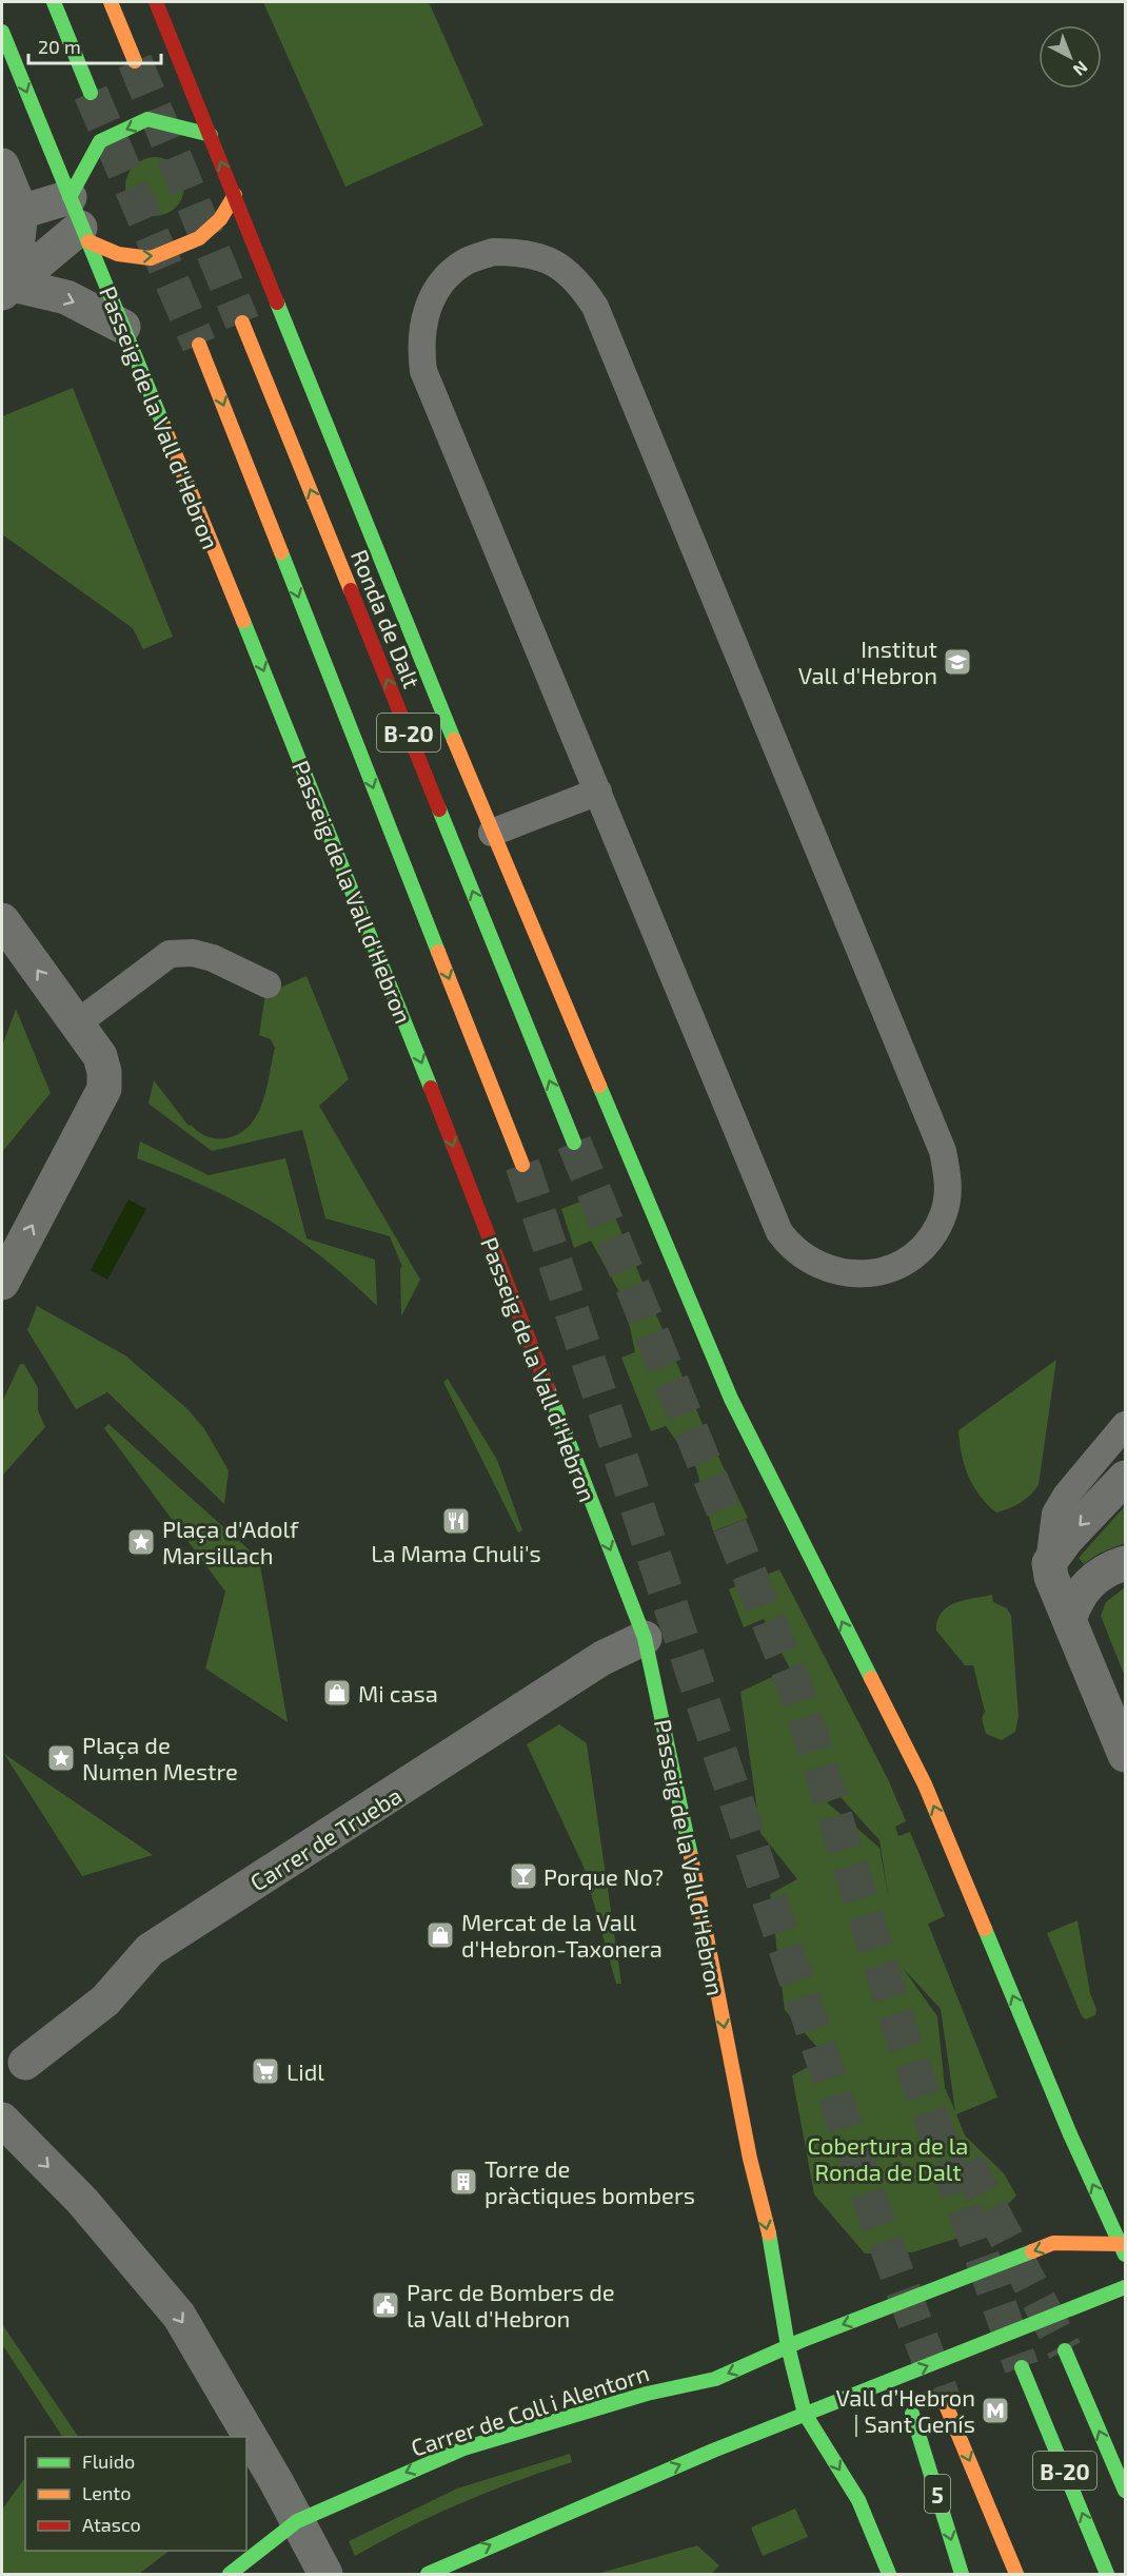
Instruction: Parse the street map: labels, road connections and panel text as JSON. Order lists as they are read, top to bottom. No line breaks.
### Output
{"streets":{"main road":["Passeig de la Vall d'Hebron","Ronda de Dalt","B-20","Carrer de Coll i Alentorn","5"],"street":["Carrer de Trueba"]},"crossings":[["Passeig de la Vall d'Hebron","Carrer de Trueba"],["Passeig de la Vall d'Hebron","Carrer de Coll i Alentorn"]],"parks":["Cobertura de la Ronda de Dalt"],"places":{"school or university":["Institut Vall d'Hebron"],"restaurant":["La Mama Chuli's"],"place":["Plaça d'Adolf Marsillach","Plaça de Numen Mestre"],"shop":["Mi casa","Mercat de la Vall d'Hebron-Taxonera"],"bar":["Porque No?"],"supermarket":["Lidl"],"building":["Torre de pràctiques bombers"],"public building":["Parc de Bombers de la Vall d'Hebron"],"metro station":["Vall d’Hebron | Sant Genís"]},"legend":["Fluido","Lento","Atasco"],"scale_bar":"20 m","north":"bottom right"}
